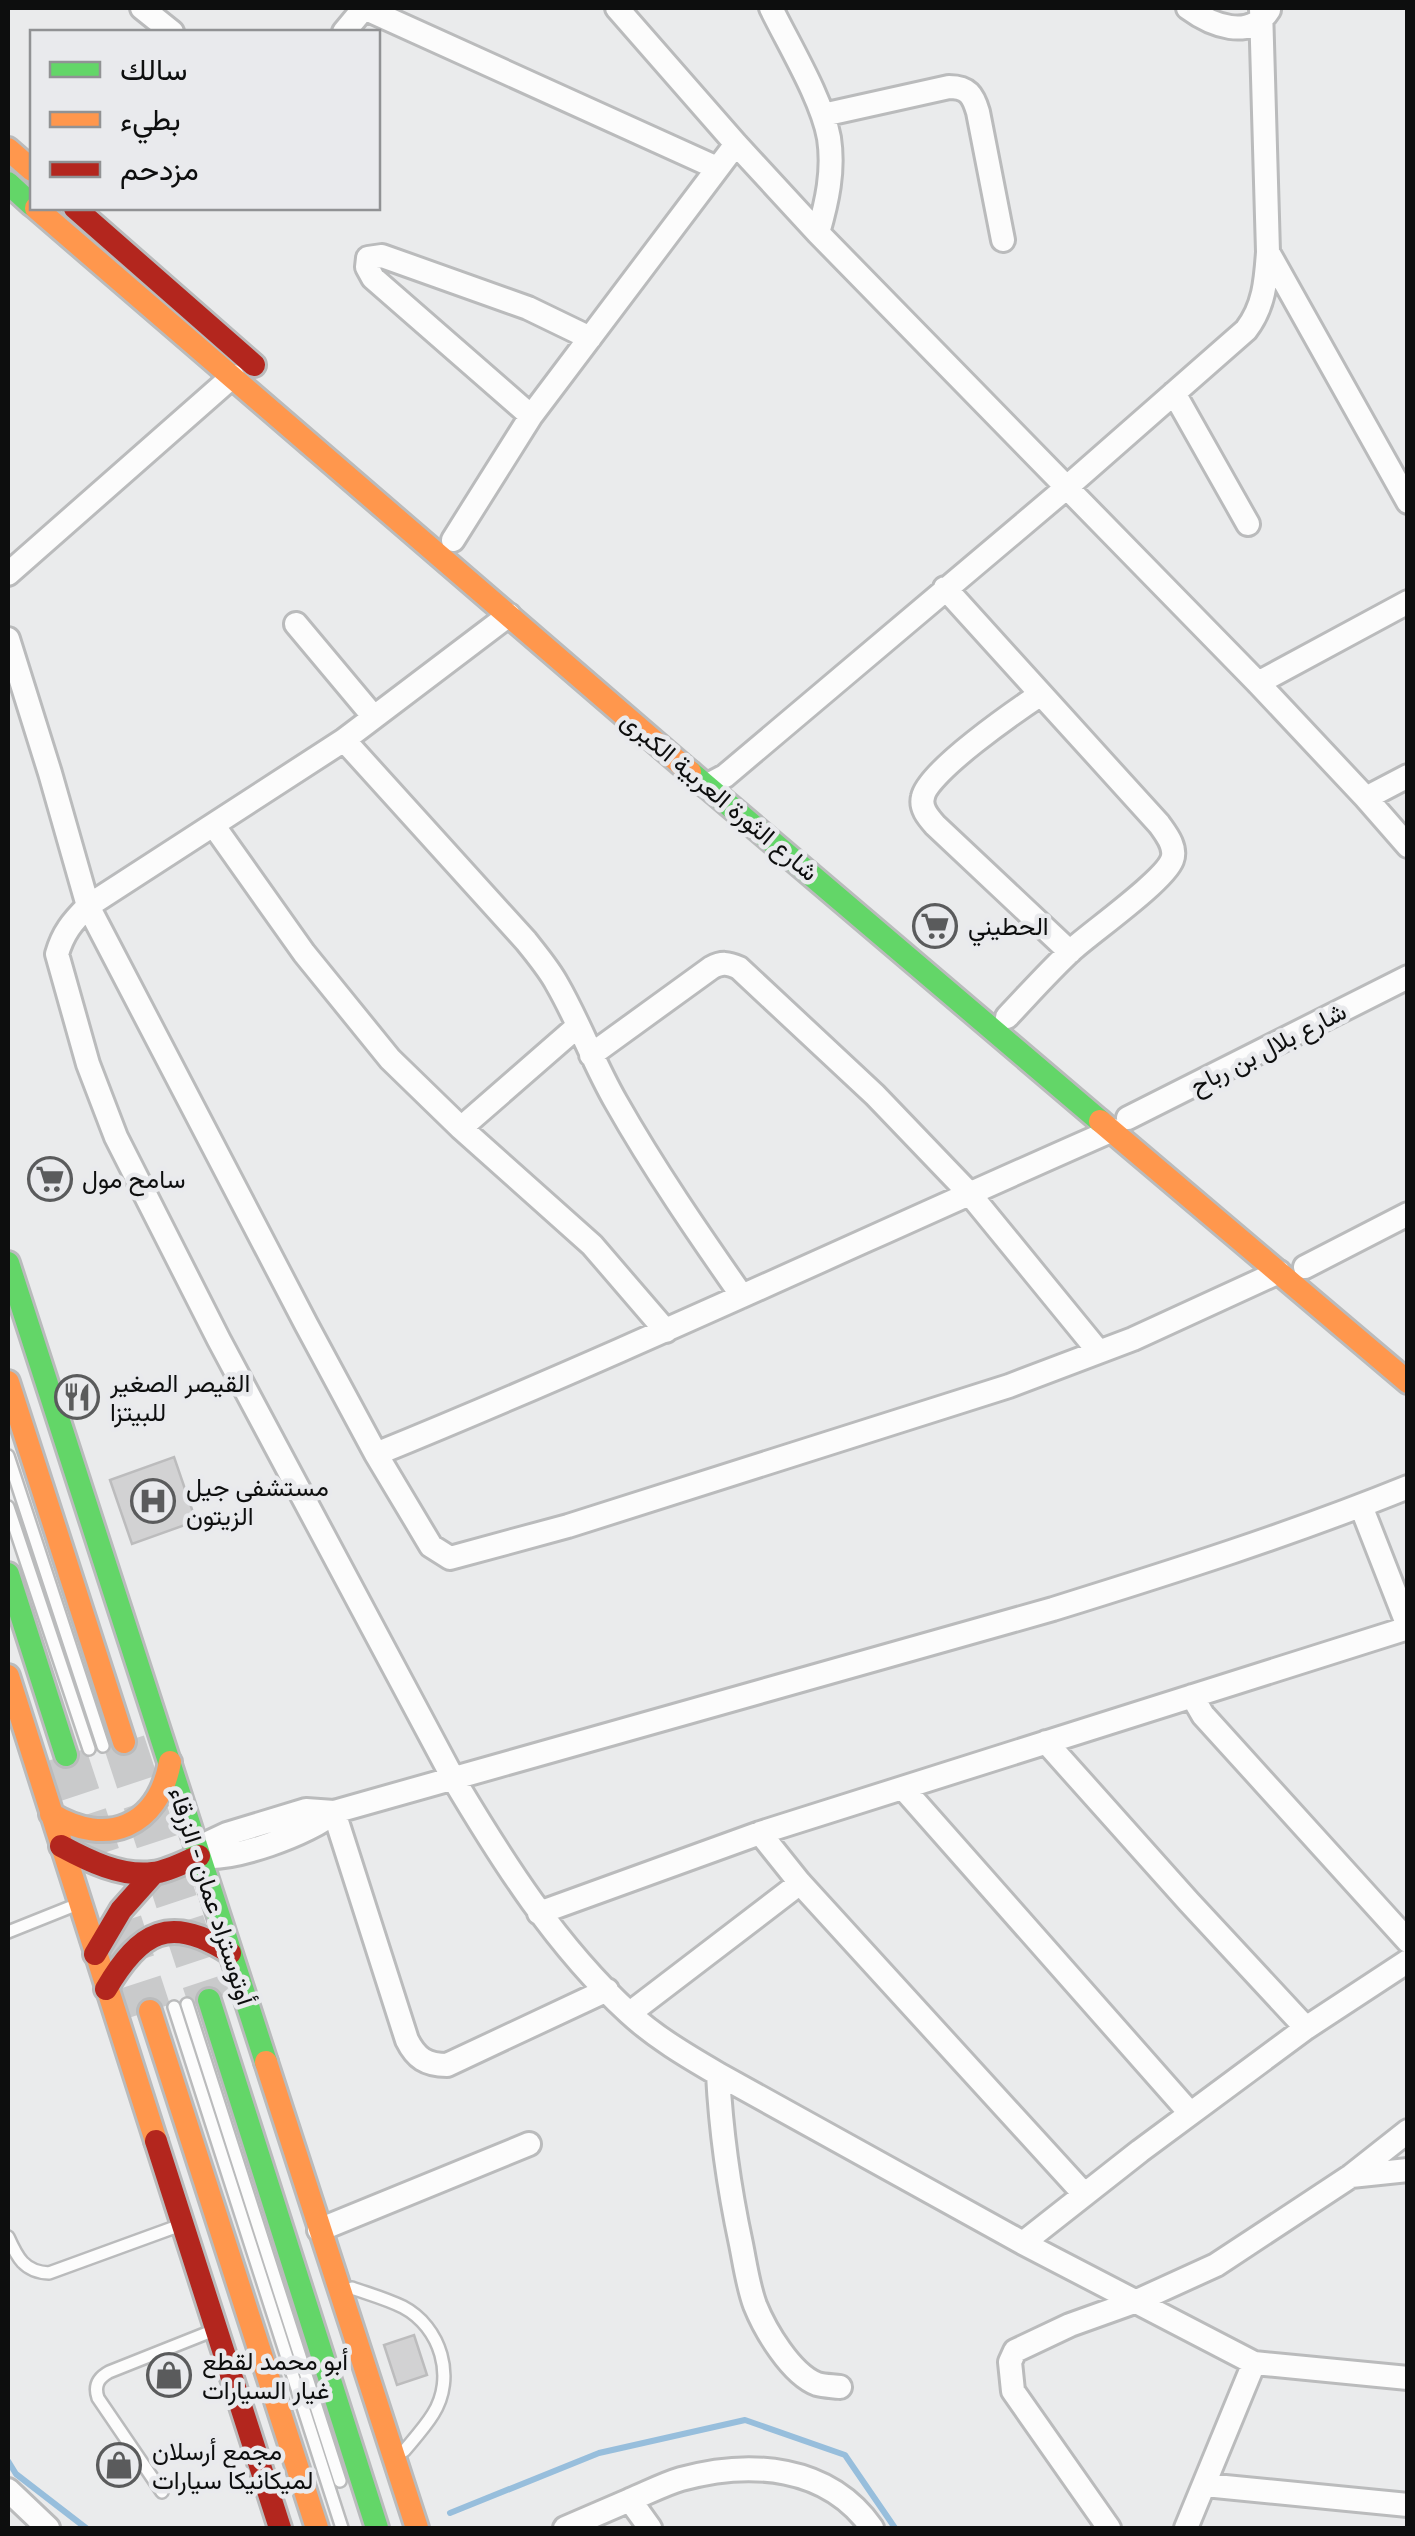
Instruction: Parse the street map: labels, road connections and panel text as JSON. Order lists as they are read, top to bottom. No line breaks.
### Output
{"streets":{"main road":["شارع الثورة العربية الكبرى","أوتوستراد عمان - الزرقاء"],"street":["شارع بلال بن رباح"]},"crossings":[["شارع الثورة العربية الكبرى","شارع بلال بن رباح"]],"places":{"supermarket":["الحطيني","سامح مول"],"restaurant":["القيصر الصغير للبيتزا"],"hospital":["مستشفى جيل الزيتون"],"shop":["أبو محمد لقطع غيار السيارات","مجمع أرسلان لميكانيكا سيارات"]},"legend":["سالك","بطيء","مزدحم"]}
